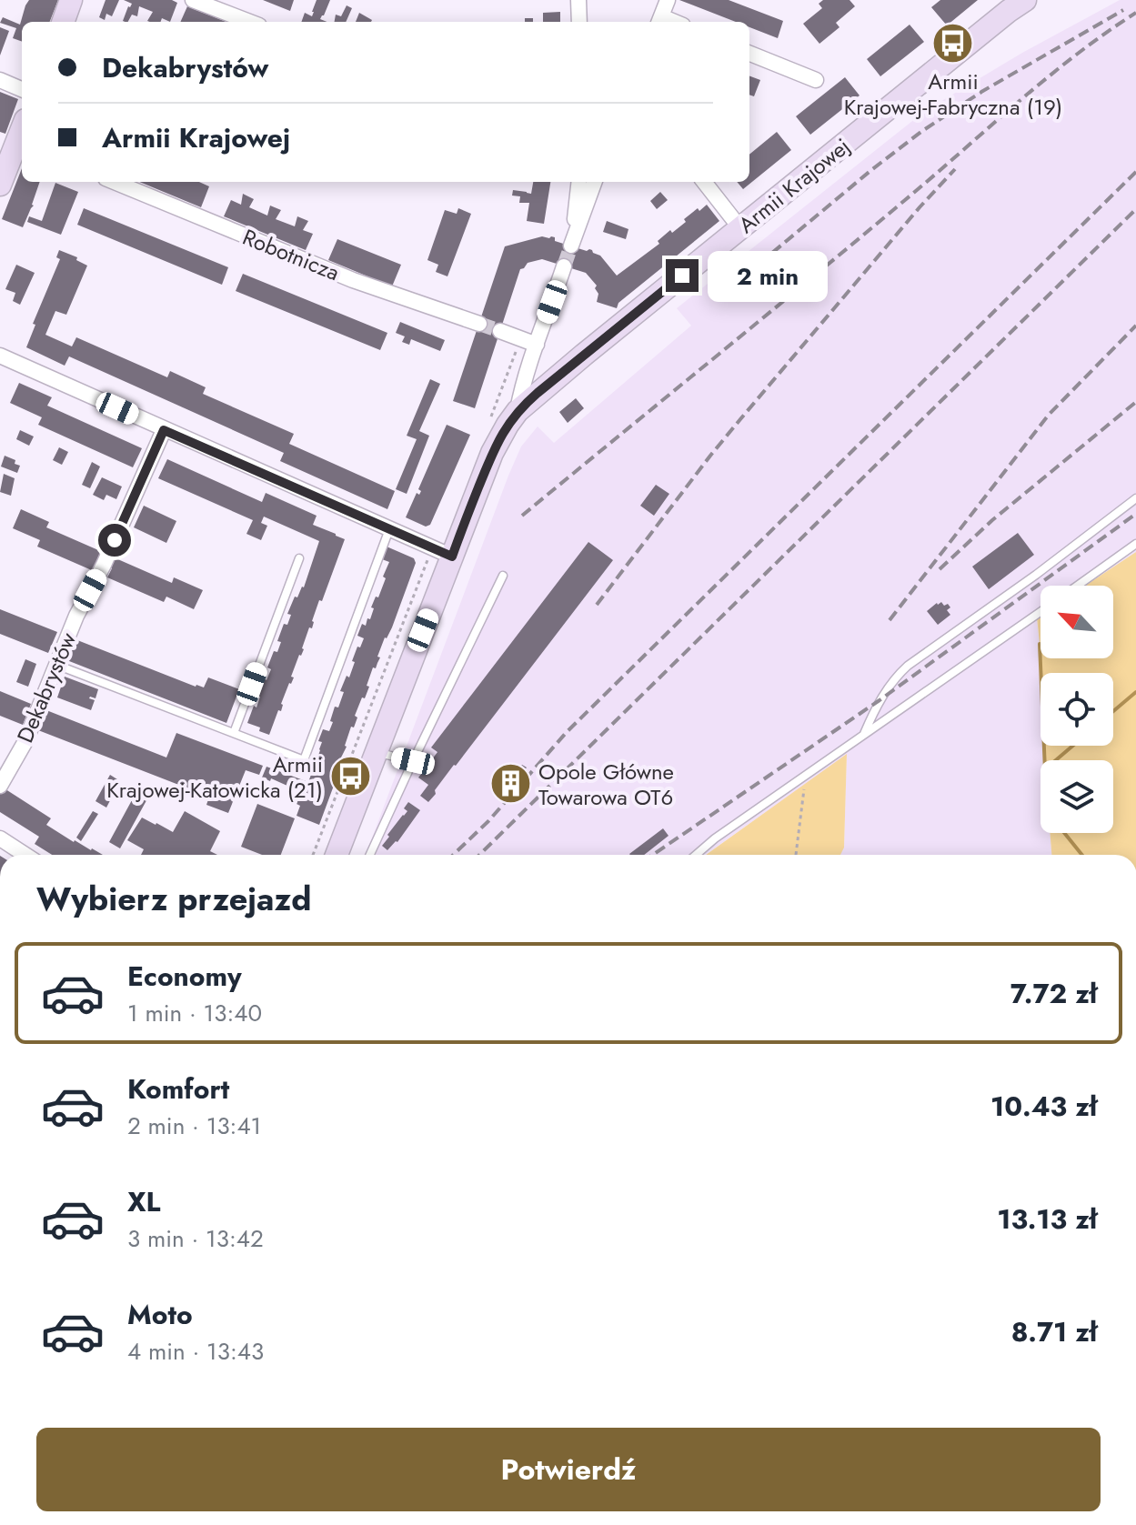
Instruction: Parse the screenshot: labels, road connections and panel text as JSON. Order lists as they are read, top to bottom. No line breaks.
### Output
{"streets":{"street":["Armii Krajowej","Robotnicza","Dekabrystów"]},"places":{"bus stop":["Armii Krajowej-Fabryczna (19)","Armii Krajowej-Katowicka (21)"],"building":["Opole Główne Towarowa OT6"]},"north":"top left","page":{"banner":["Dekabrystów","Armii Krajowej"],"bubble":"2 min","heading":"Wybierz przejazd","list":[{"name":"Economy","note":"1 min · 13:40","value":"7.72 zł"},{"name":"Komfort","note":"2 min · 13:41","value":"10.43 zł"},{"name":"XL","note":"3 min · 13:42","value":"13.13 zł"},{"name":"Moto","note":"4 min · 13:43","value":"8.71 zł"}],"buttons":"Potwierdź"}}
